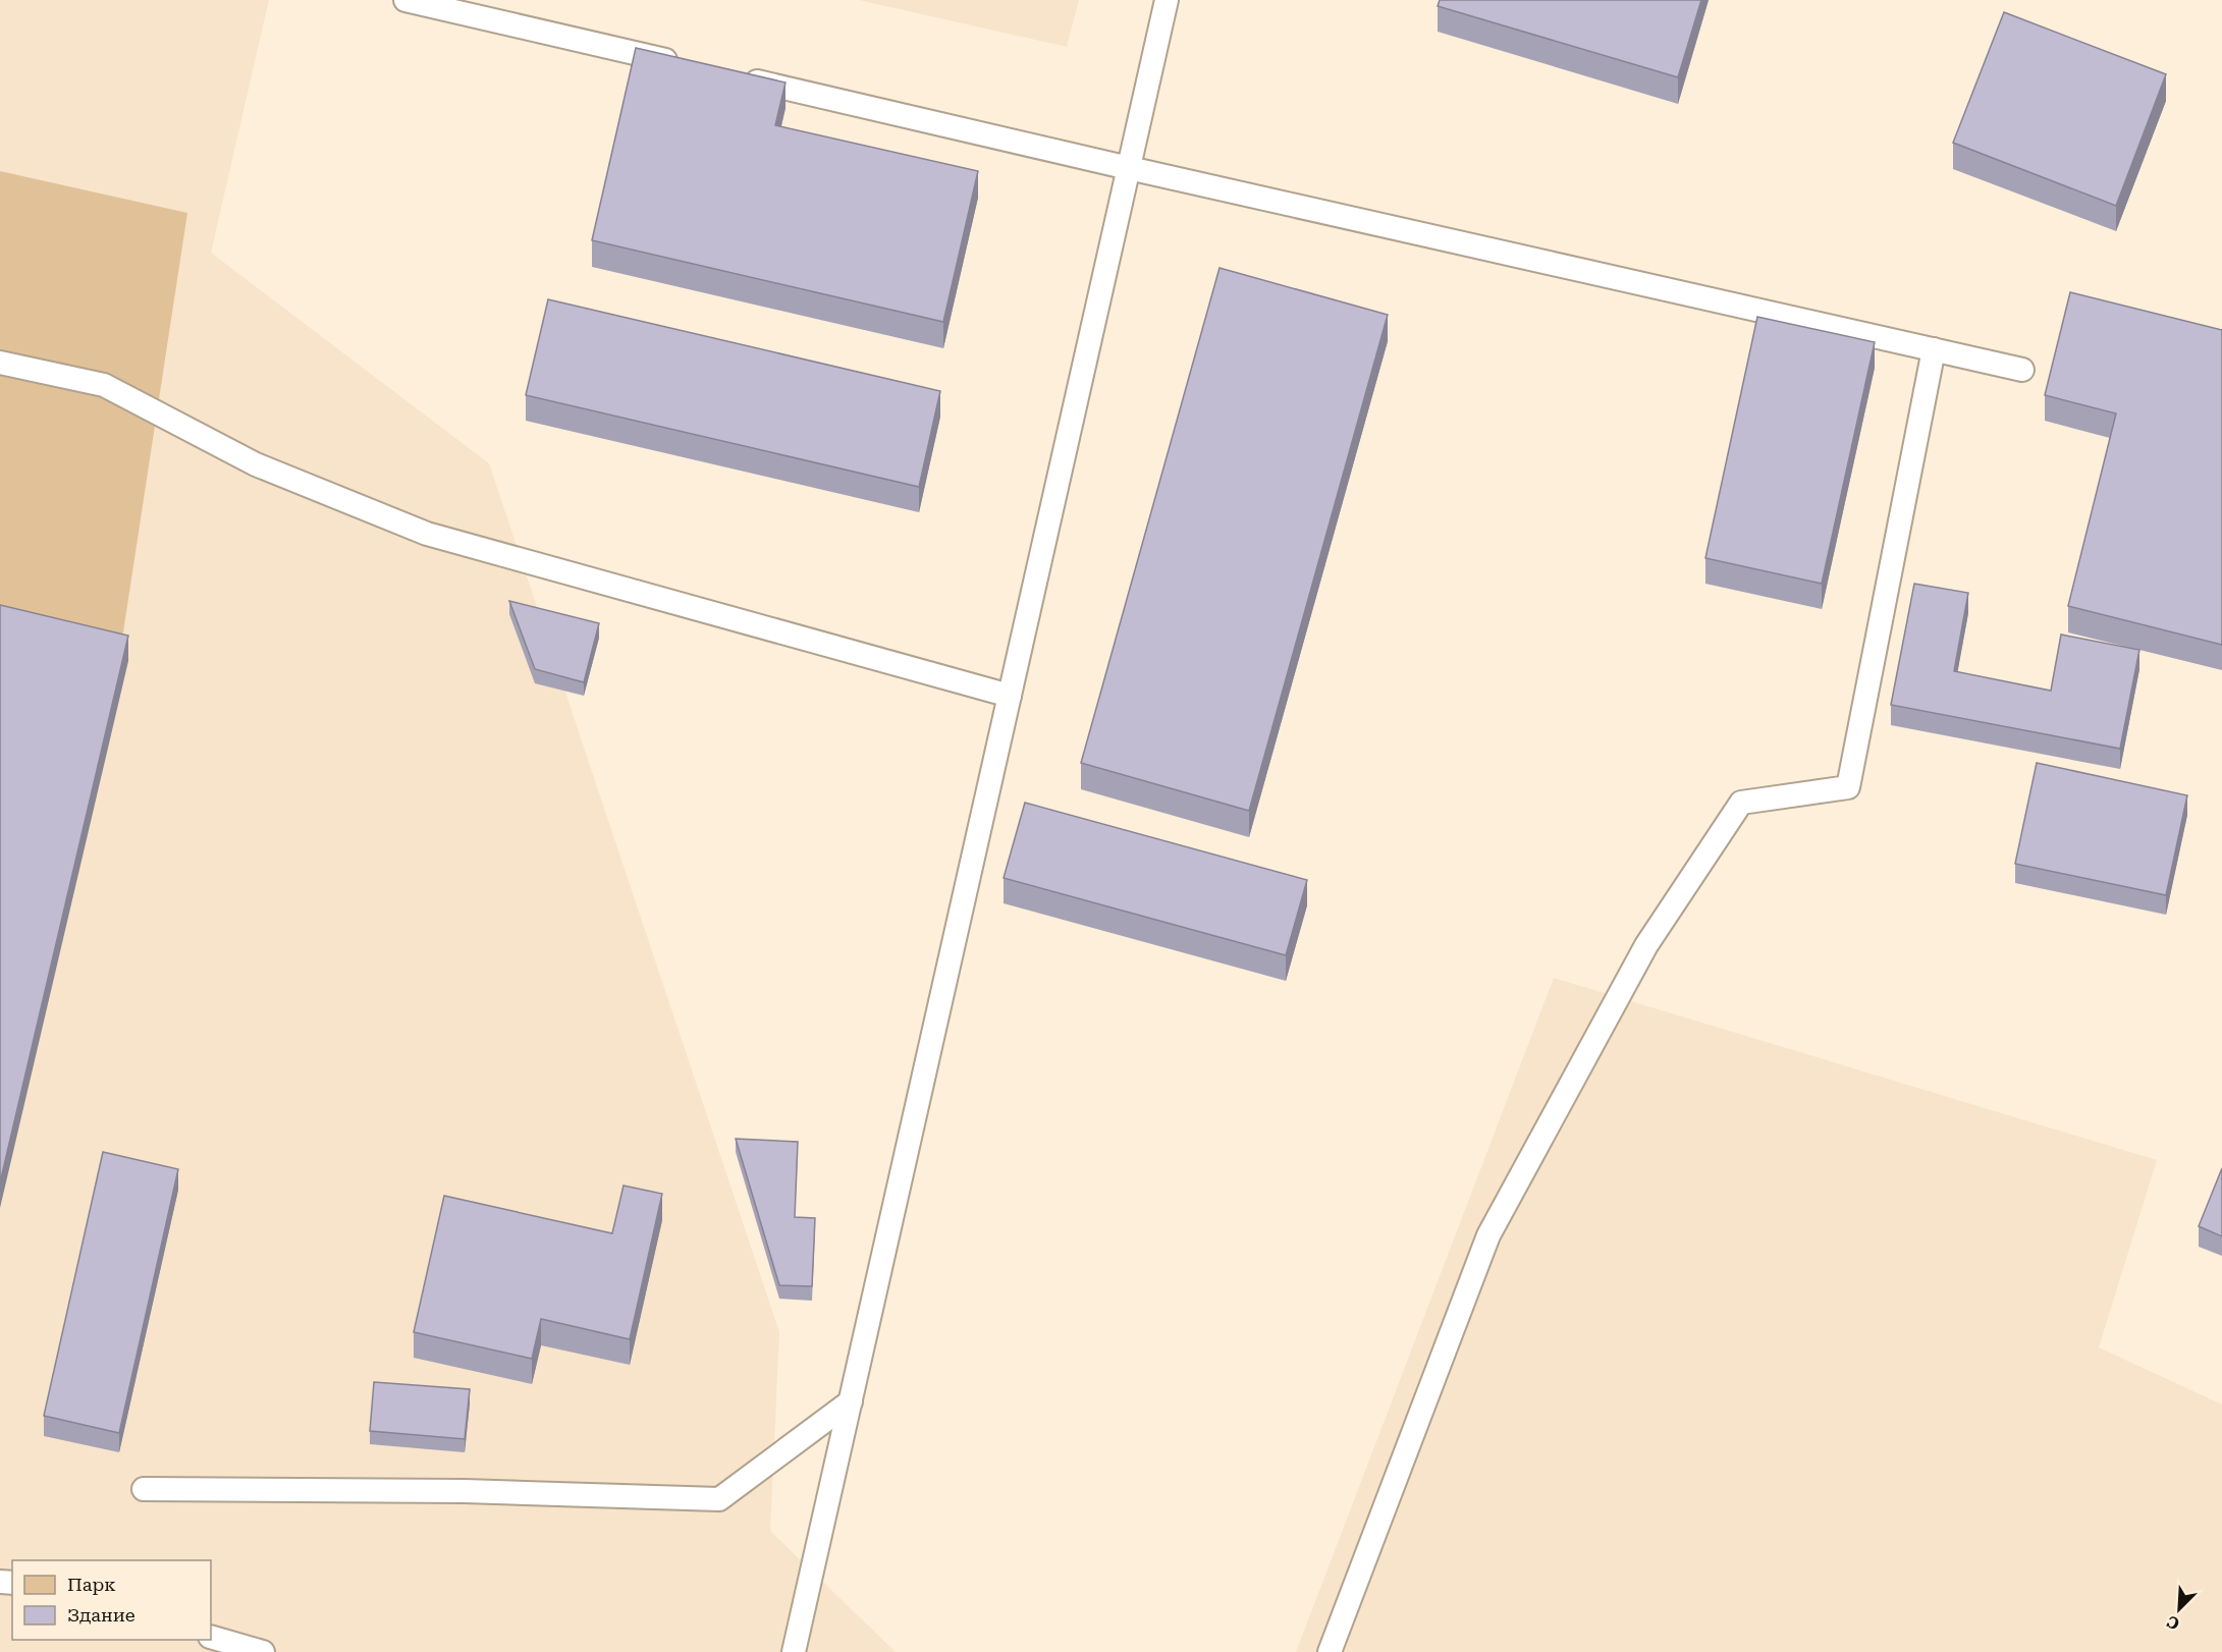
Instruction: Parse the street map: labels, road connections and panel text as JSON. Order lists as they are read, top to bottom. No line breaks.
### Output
{"legend":["Парк","Здание"],"north":"bottom left"}
